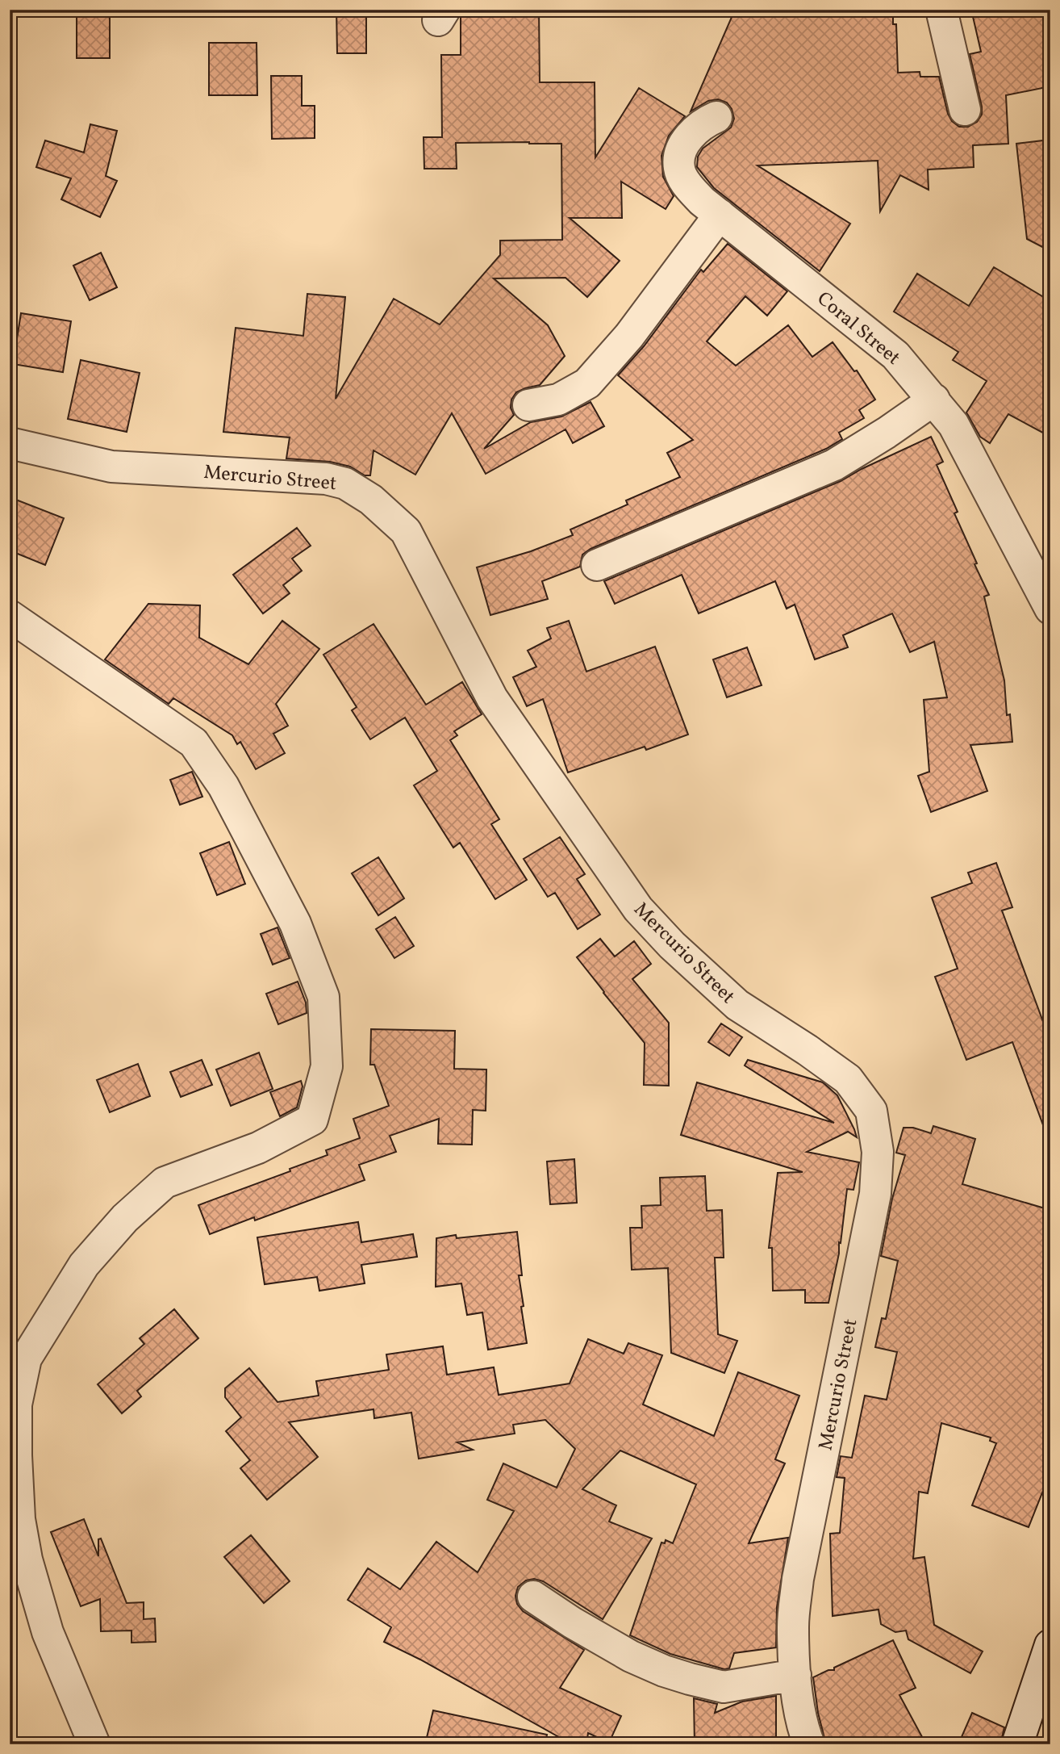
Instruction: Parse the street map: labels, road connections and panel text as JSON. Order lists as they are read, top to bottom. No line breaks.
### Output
{"streets":{"street":["Coral Street","Mercurio Street"]}}
